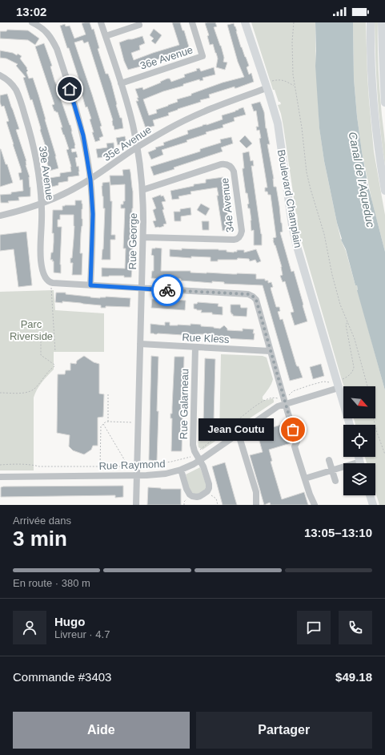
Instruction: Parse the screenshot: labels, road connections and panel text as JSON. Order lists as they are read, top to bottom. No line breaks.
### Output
{"streets":{"main road":["Boulevard Champlain"],"street":["36e Avenue","35e Avenue","39e Avenue","34e Avenue","Rue George","Rue Kless","Rue Galarneau","Rue Raymond"]},"crossings":[["36e Avenue","Rue George"],["35e Avenue","39e Avenue"],["35e Avenue","Boulevard Champlain"],["35e Avenue","Rue George"],["Boulevard Champlain","Rue Raymond"],["34e Avenue","Rue George"],["Rue George","Rue Kless"],["Rue George","Rue Raymond"],["Rue Kless","Rue Galarneau"],["Rue Galarneau","Rue Raymond"]],"water":["Canal de l'Aqueduc"],"parks":["Parc Riverside"],"places":["Jean Coutu"],"north":"bottom right","page":{"status":"13:02","bubble":"Jean Coutu","heading":["3 min","Arrivée dans","13:05–13:10"],"panel":["Hugo","Livreur · 4.7","Commande #3403","$49.18"],"bar":"En route · 380 m","buttons":["Aide","Partager"]}}
